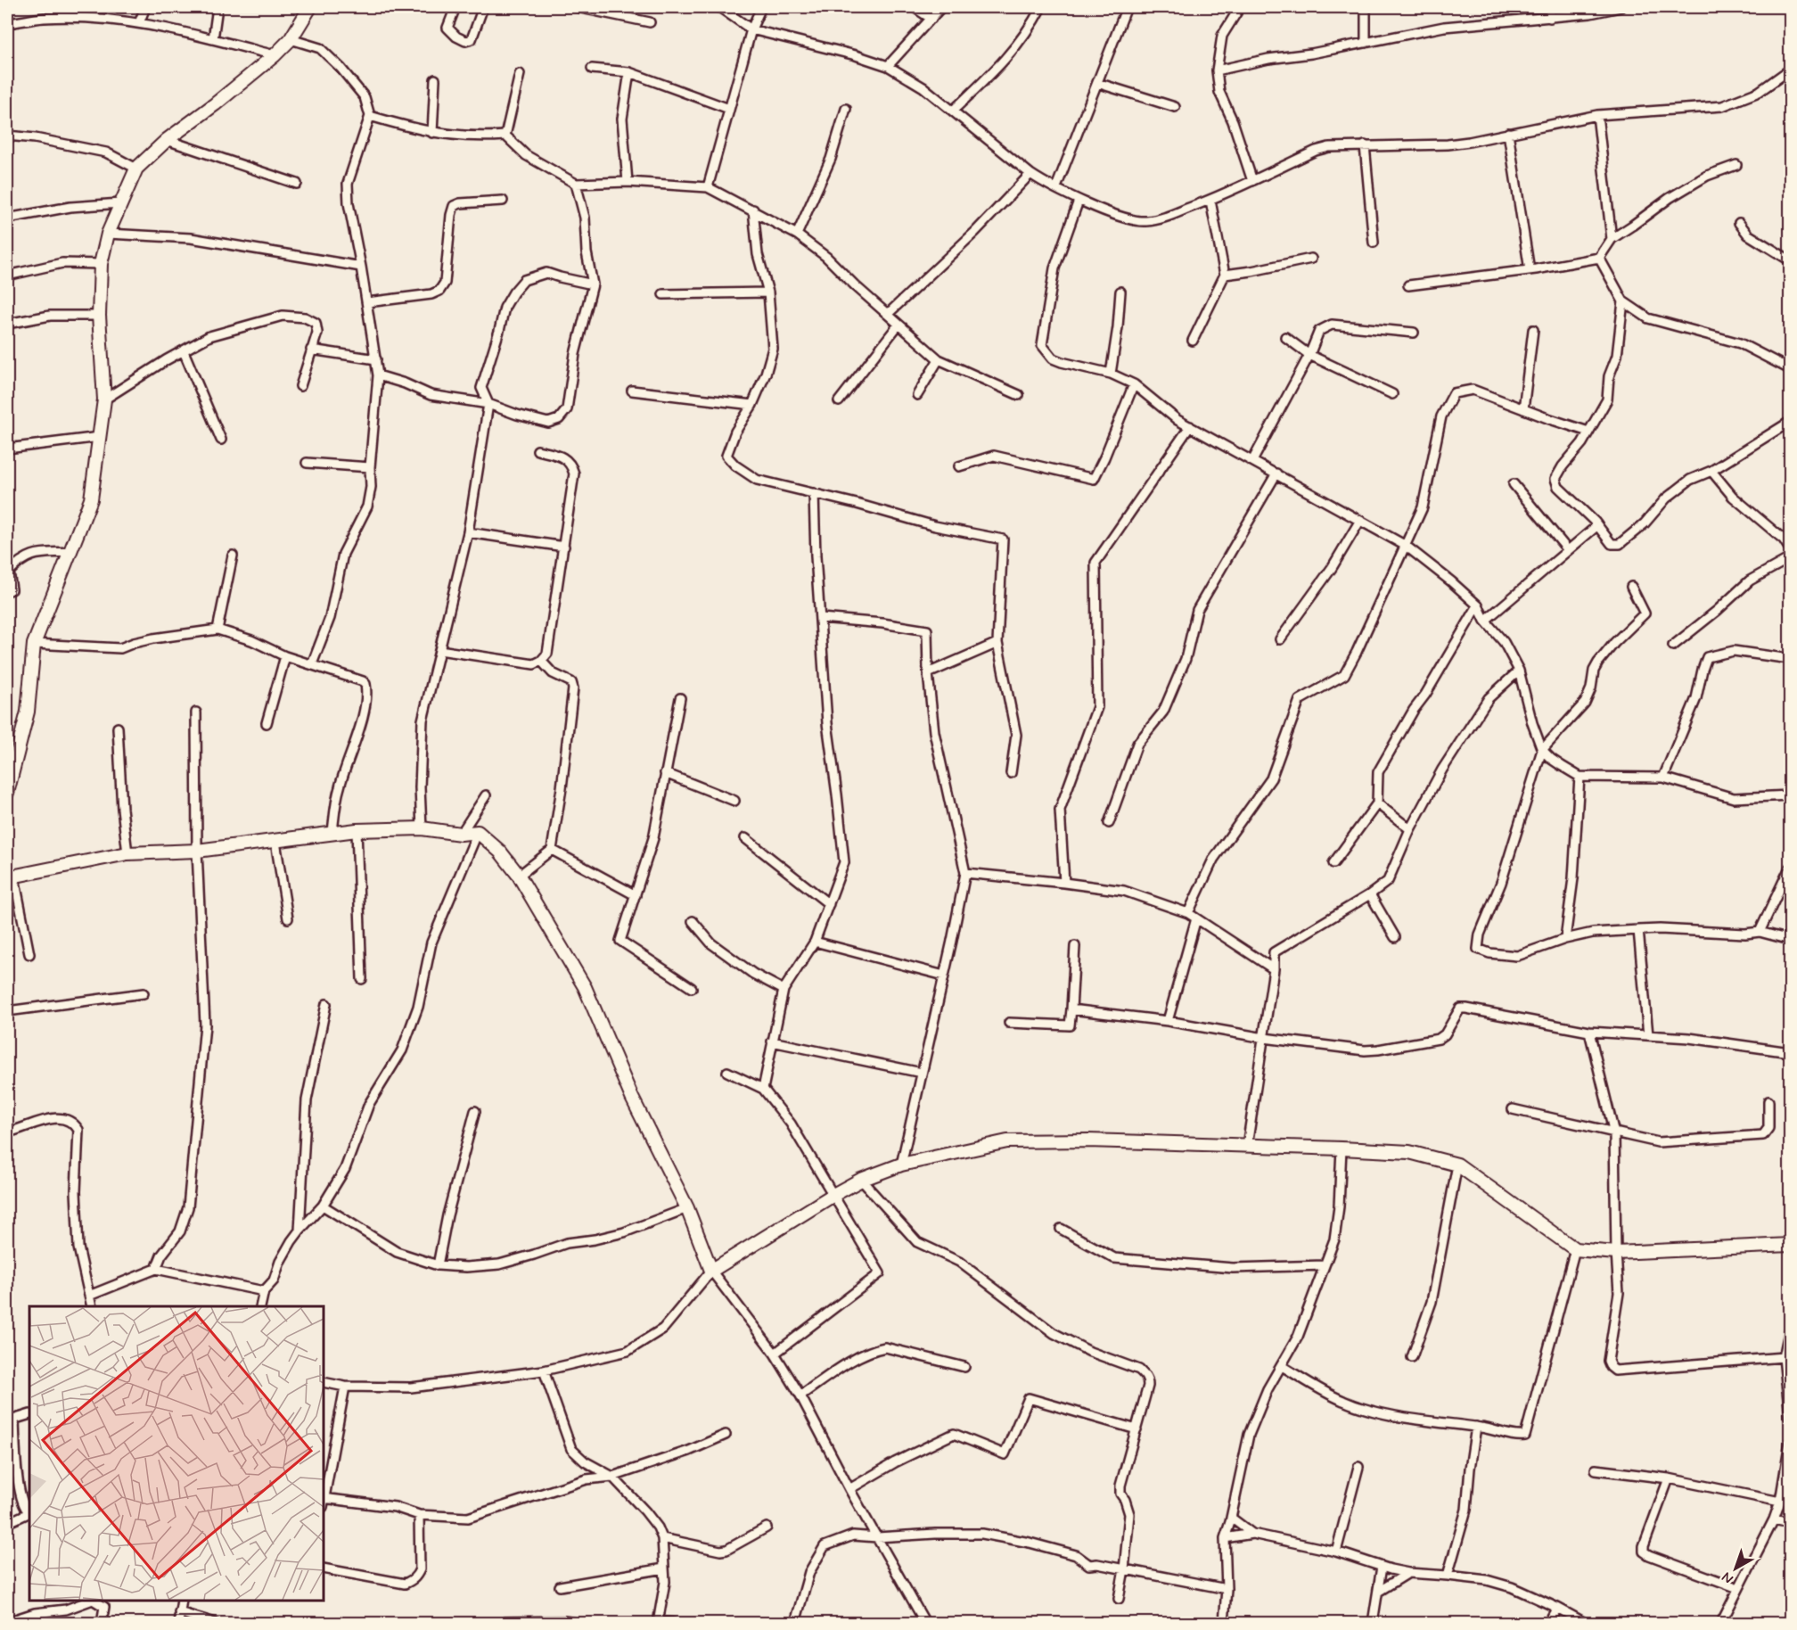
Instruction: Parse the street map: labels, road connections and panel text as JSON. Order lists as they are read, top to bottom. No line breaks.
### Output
{"north":"bottom left"}
